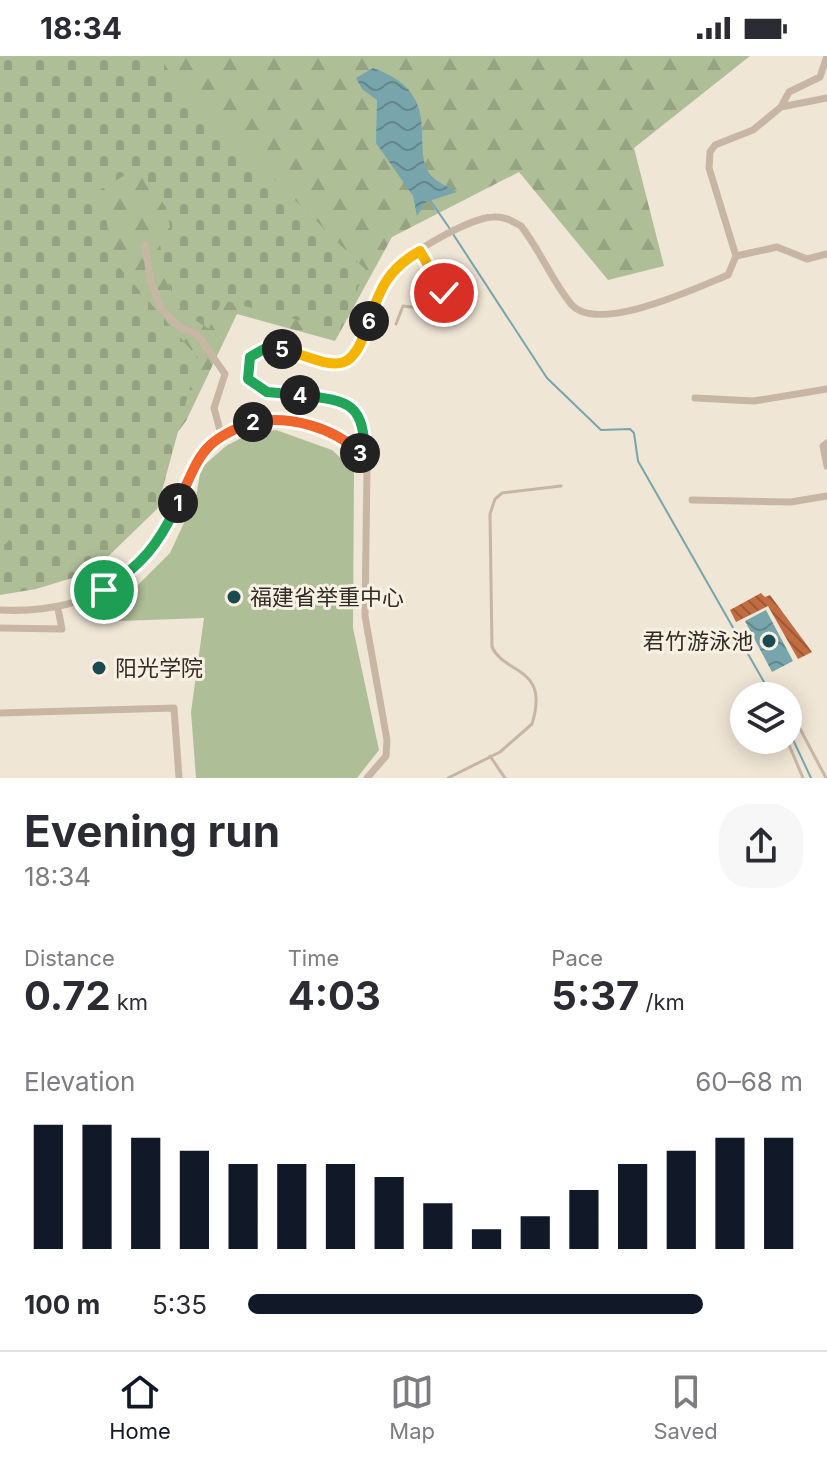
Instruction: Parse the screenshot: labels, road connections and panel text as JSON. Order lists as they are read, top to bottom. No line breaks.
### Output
{"places":["福建省举重中心","君竹游泳池","阳光学院"],"page":{"status":"18:34","pins":["6","5","4","2","3","1"],"heading":["Evening run","18:34"],"stats":[["Distance","0.72 km"],["Time","4:03"],["Pace","5:37 /km"]],"chart":["Elevation","60–68 m"],"list":[{"name":"100 m","note":"5:35"}],"tabs":["Home","Map","Saved"]}}
